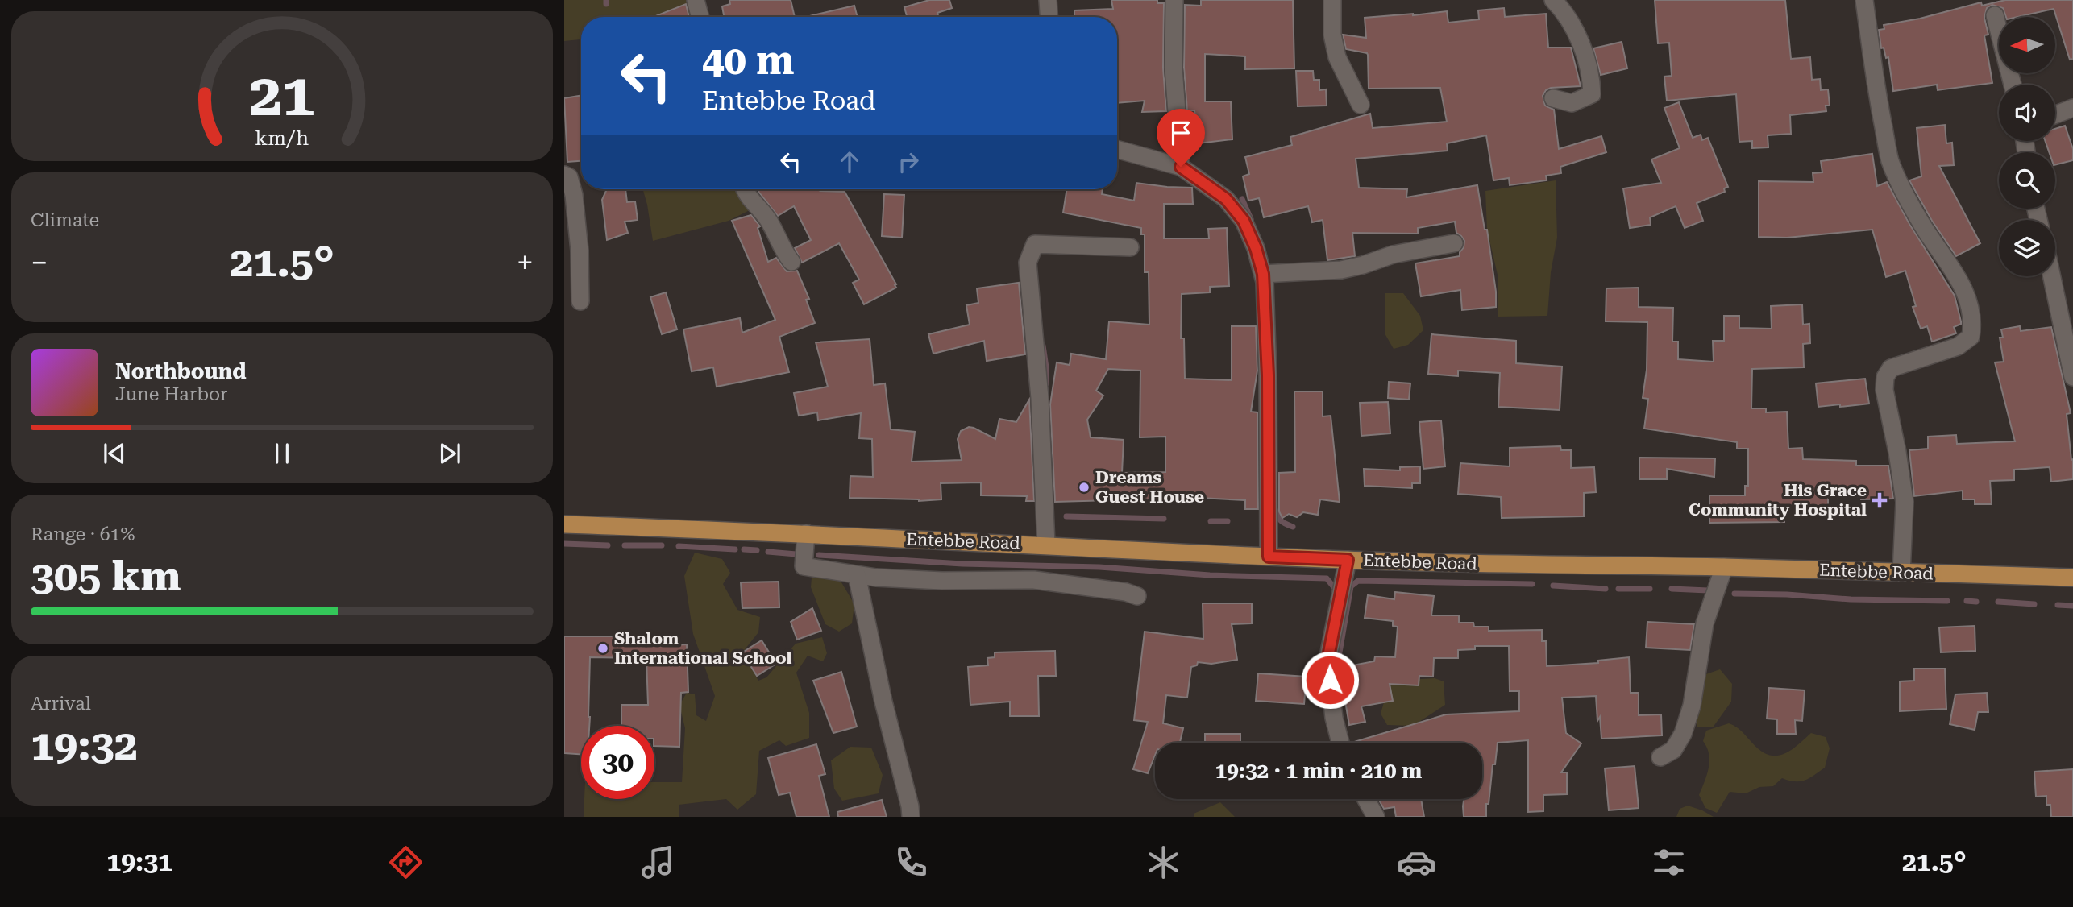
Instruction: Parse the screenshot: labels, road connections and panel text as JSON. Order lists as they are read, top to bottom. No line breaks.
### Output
{"streets":{"main road":["Entebbe Road"]},"places":{"other":["Dreams Guest House","Shalom International School"],"health":["His Grace Community Hospital"]},"north":"left","page":{"turn":["40 m","Entebbe Road"],"tile":["Climate",["Range · 61%","305 km"],["Arrival","19:32"]],"heat":["−","21.5°","+"],"song":["Northbound","June Harbor"],"limit":"30","trip":"19:32 · 1 min · 210 m","tabs":["19:31","21.5°"],"gauge":["21","km/h"]}}
